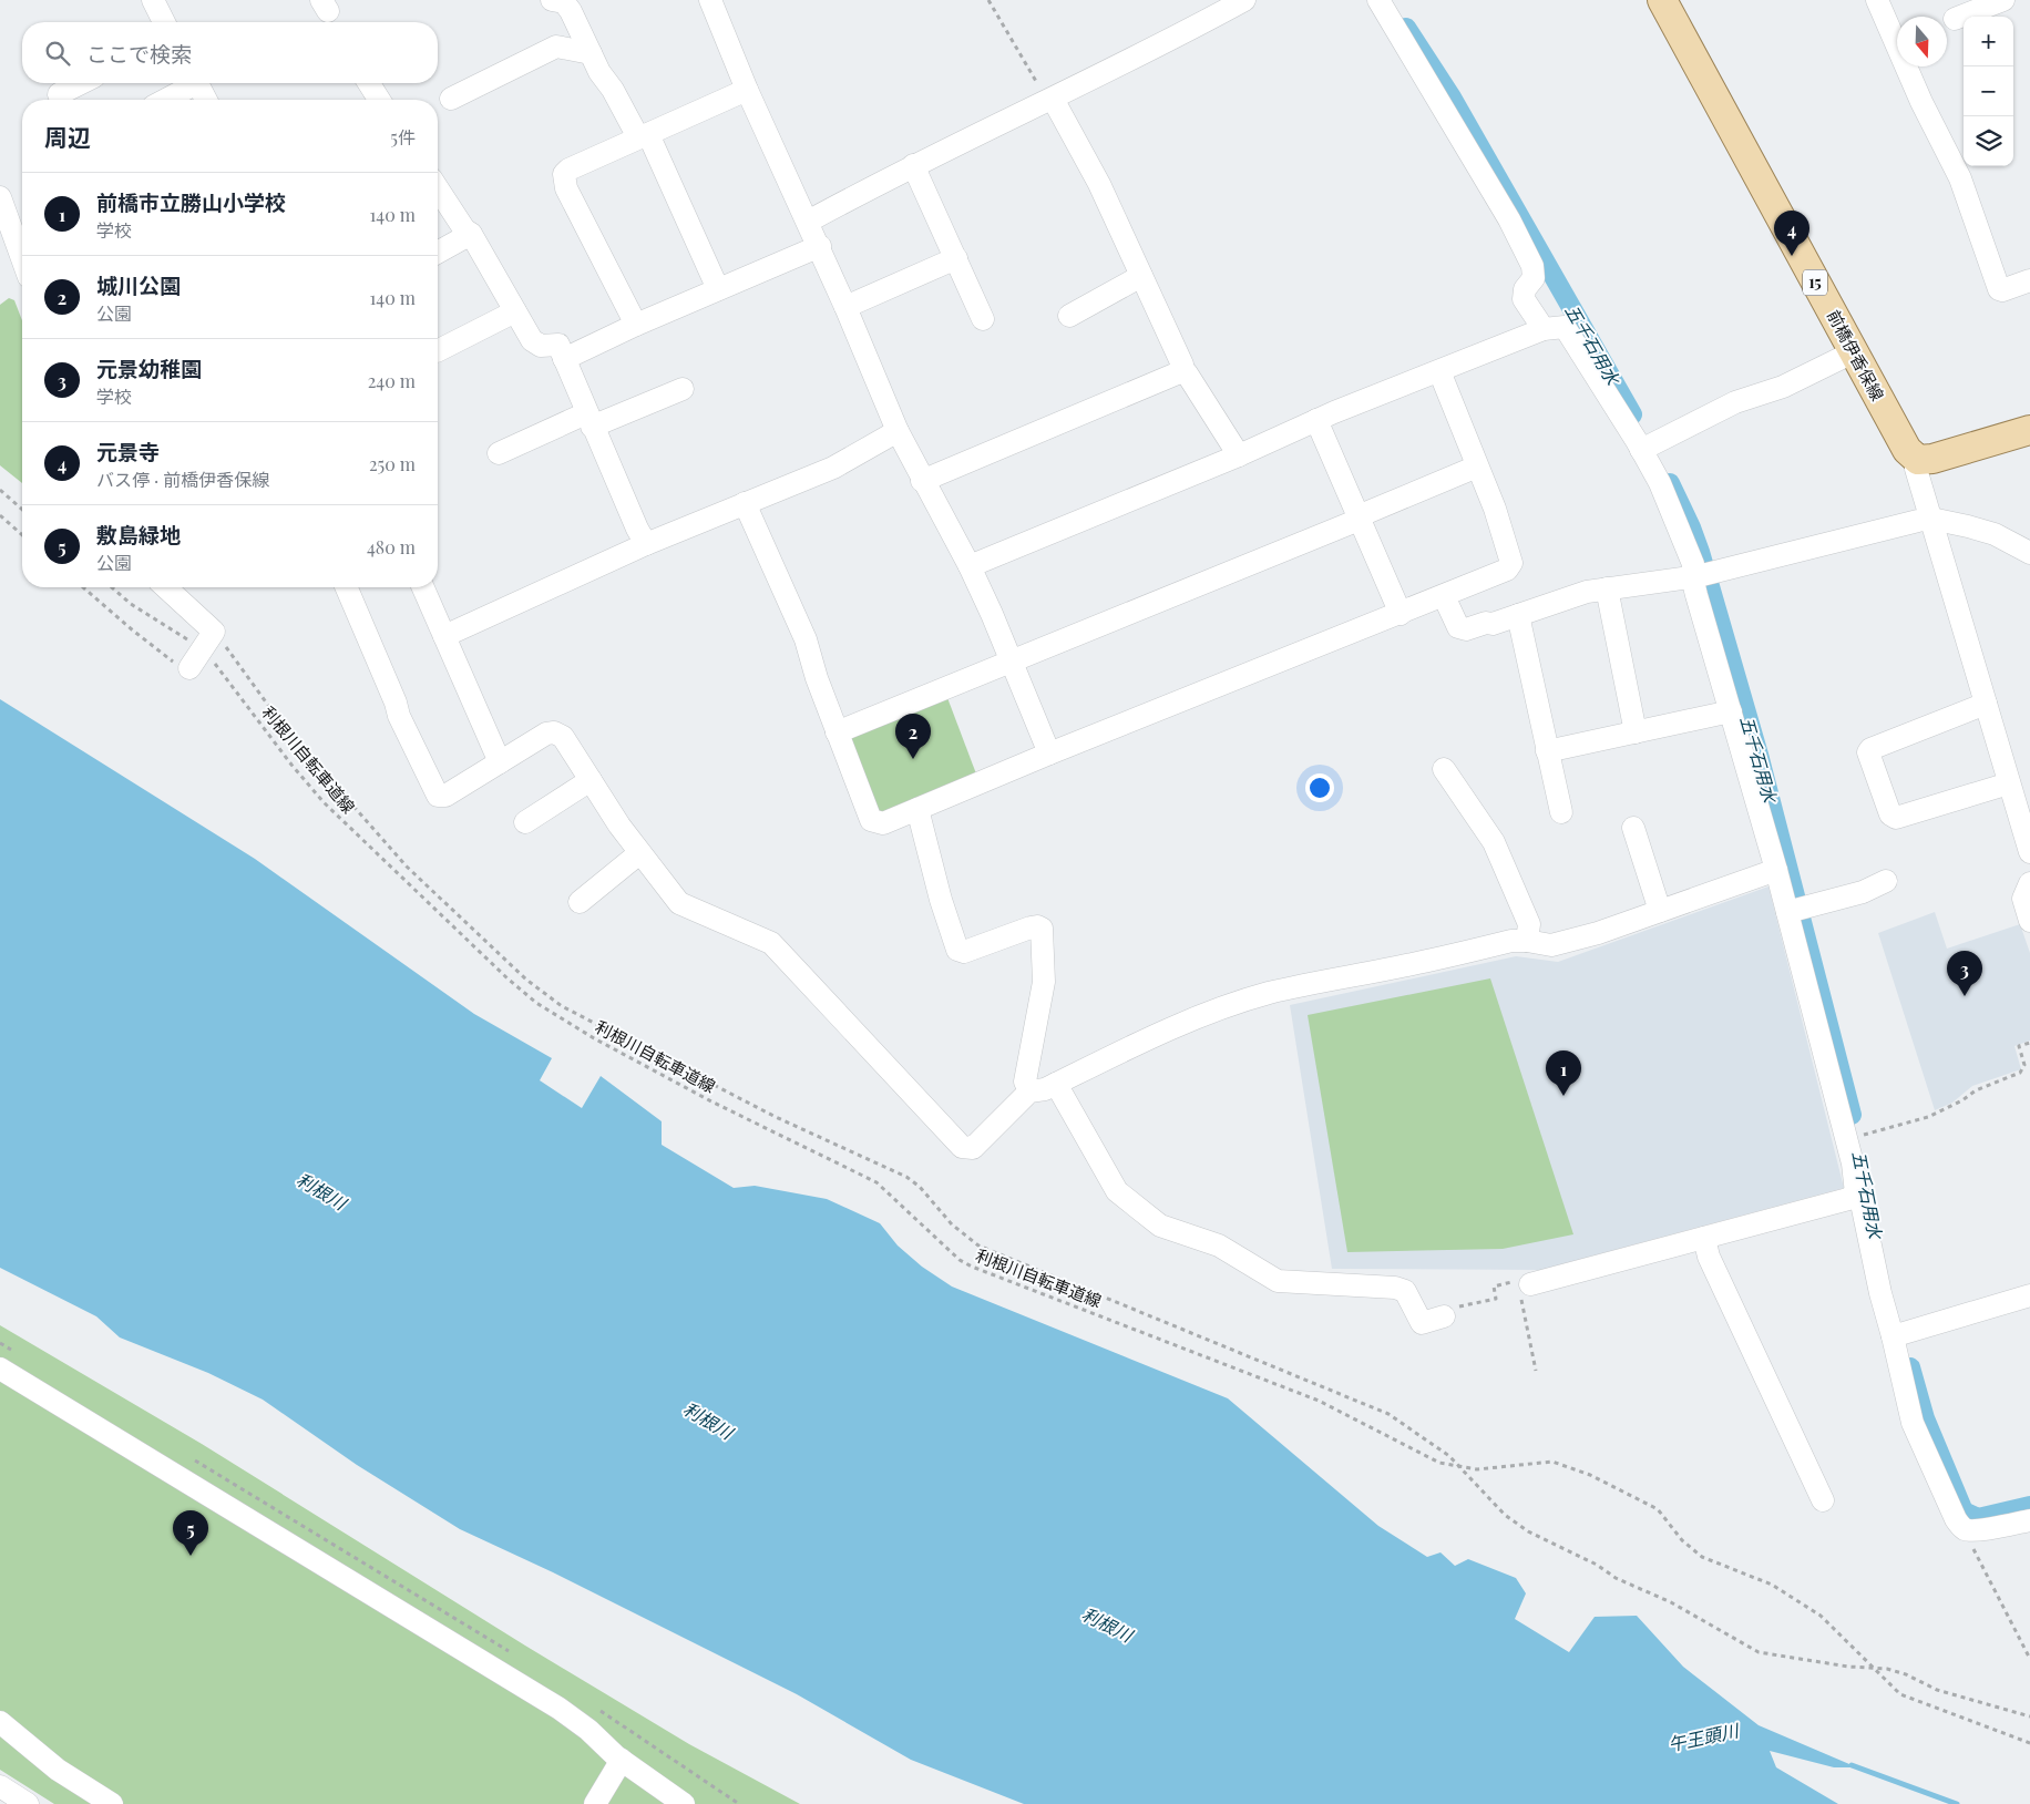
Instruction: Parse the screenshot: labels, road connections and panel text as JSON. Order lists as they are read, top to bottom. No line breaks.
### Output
{"streets":{"main road":["15","前橋伊香保線"],"path":["利根川自転車道線"]},"water":["五千石用水","利根川","午王頭川"],"north":"bottom","page":{"map_buttons":["+","−"],"search":"ここで検索","heading":["周辺","5件"],"list":[{"mark":"1","name":"前橋市立勝山小学校","note":"学校","value":"140 m"},{"mark":"2","name":"城川公園","note":"公園","value":"140 m"},{"mark":"3","name":"元景幼稚園","note":"学校","value":"240 m"},{"mark":"4","name":"元景寺","note":"バス停 · 前橋伊香保線","value":"250 m"},{"mark":"5","name":"敷島緑地","note":"公園","value":"480 m"}],"pins":["4","2","3","1","5"]}}
